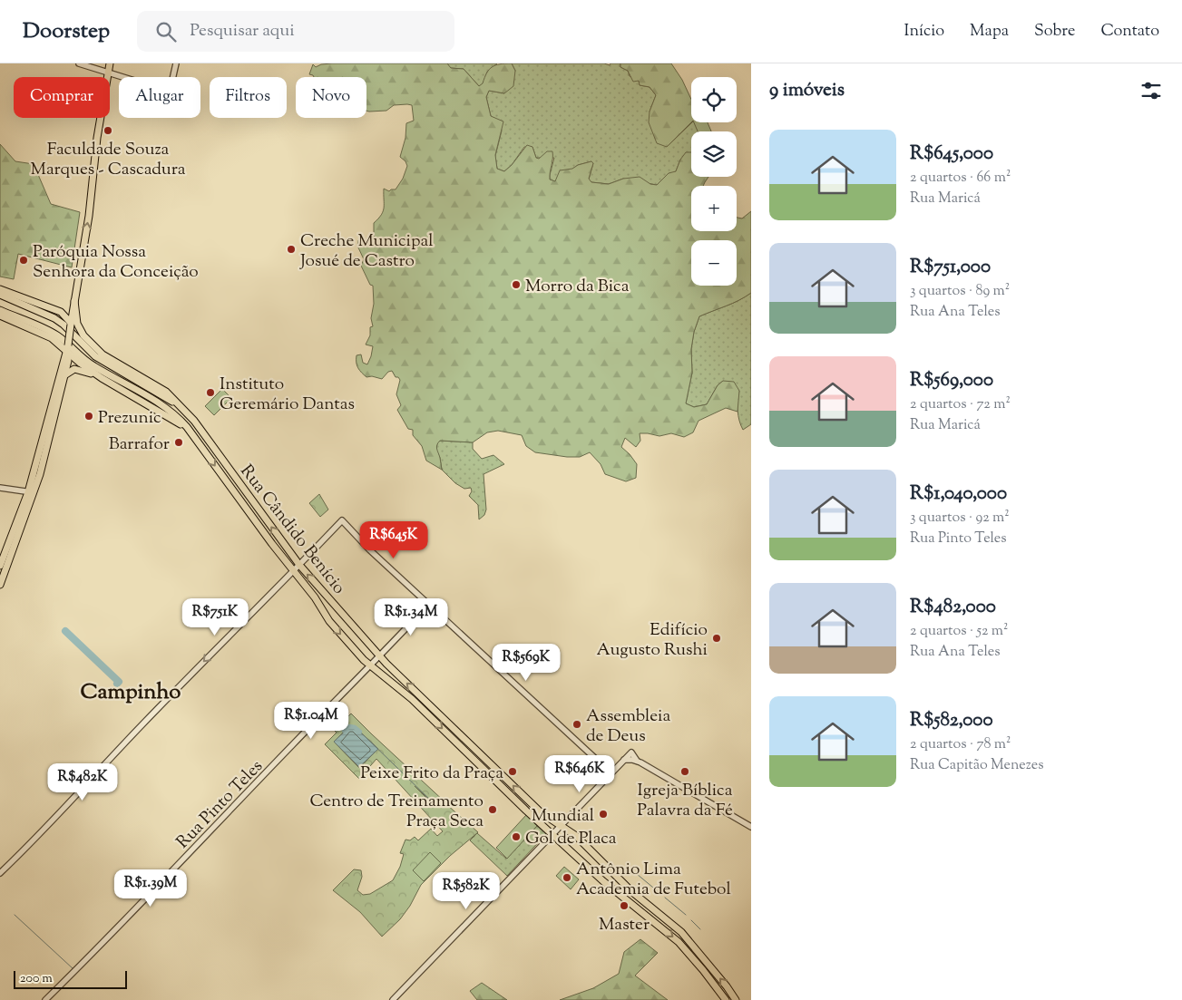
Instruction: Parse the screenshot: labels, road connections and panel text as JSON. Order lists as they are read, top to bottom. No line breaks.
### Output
{"streets":{"main road":["Rua Cândido Benício"],"street":["Rua Pinto Teles"]},"crossings":[["Rua Cândido Benício","Rua Pinto Teles"]],"districts":["Campinho"],"places":["Faculdade Souza Marques - Cascadura","Creche Municipal Josué de Castro","Paróquia Nossa Senhora da Conceição","Morro da Bica","Instituto Geremário Dantas","Prezunic","Barrafor","Edifício Augusto Rushi","Assembleia de Deus","Peixe Frito da Praça","Igreja Bíblica Palavra da Fé","Centro de Treinamento Praça Seca","Mundial","Gol de Placa","Antônio Lima Academia de Futebol","Master"],"scale_bar":"200 m","page":{"header":"Doorstep","search":"Pesquisar aqui","nav":["Início","Mapa","Sobre","Contato"],"heading":"9 imóveis","map_buttons":["+","−"],"chip":["Comprar","Alugar","Filtros","Novo"],"list":[{"name":"R$645,000","note":"2 quartos · 66 m² · Rua Maricá"},{"name":"R$751,000","note":"3 quartos · 89 m² · Rua Ana Teles"},{"name":"R$569,000","note":"2 quartos · 72 m² · Rua Maricá"},{"name":"R$1,040,000","note":"3 quartos · 92 m² · Rua Pinto Teles"},{"name":"R$482,000","note":"2 quartos · 52 m² · Rua Ana Teles"},{"name":"R$582,000","note":"2 quartos · 78 m² · Rua Capitão Menezes"}],"price":["R$645K","R$751K","R$1.34M","R$569K","R$1.04M","R$646K","R$482K","R$1.39M","R$582K"],"scale":"200 m"}}
